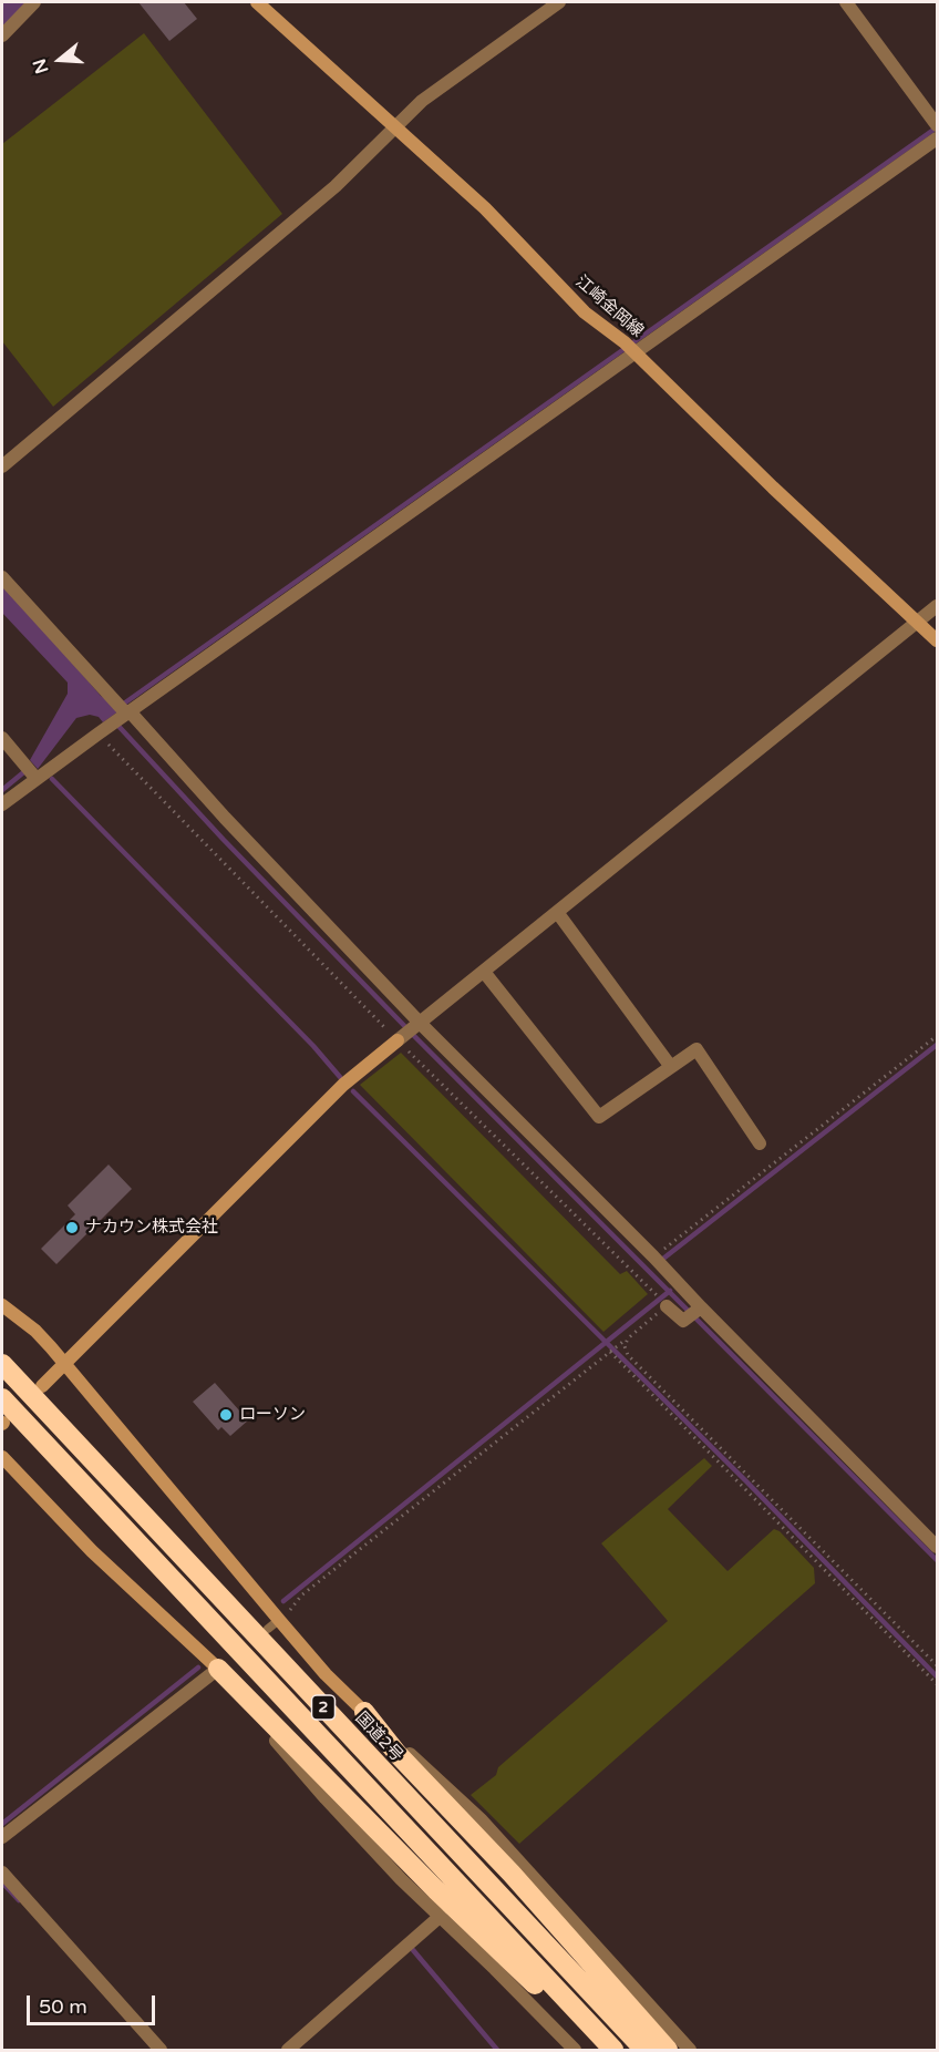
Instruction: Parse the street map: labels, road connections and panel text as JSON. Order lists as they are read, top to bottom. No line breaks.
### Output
{"streets":{"highway":["2","国道2号"],"street":["江崎金岡線"]},"places":["ナカウン株式会社","ローソン"],"scale_bar":"50 m","north":"left"}
